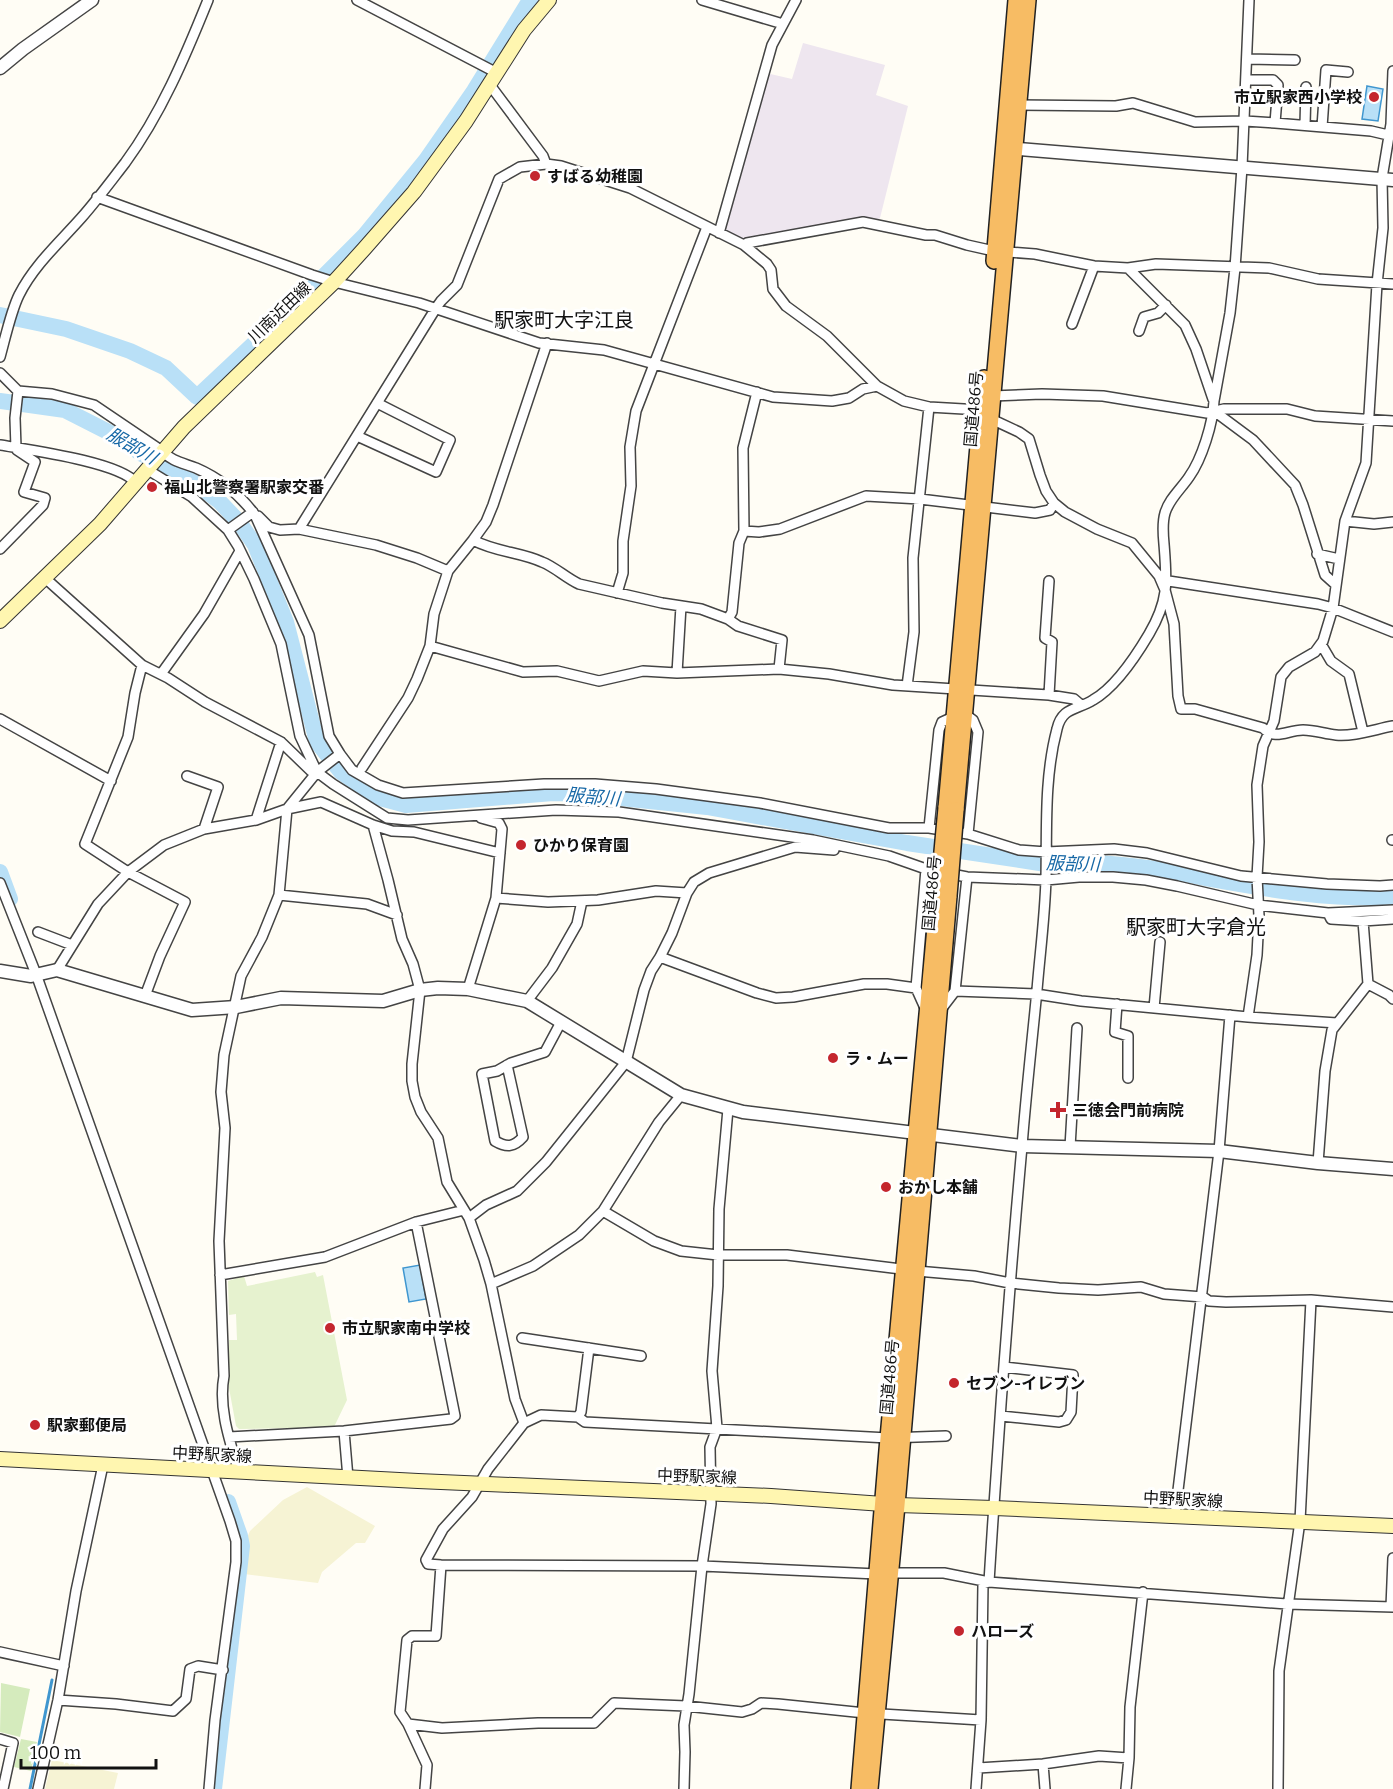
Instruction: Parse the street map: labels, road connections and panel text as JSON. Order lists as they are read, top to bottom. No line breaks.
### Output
{"streets":{"highway":["国道486号"],"main road":["川南近田線","中野駅家線"]},"crossings":[["国道486号","中野駅家線"]],"districts":["駅家町大字江良","駅家町大字倉光"],"water":["服部川"],"places":{"other":["市立駅家西小学校","すばる幼稚園","福山北警察署駅家交番","ひかり保育園","ラ・ムー","おかし本舗","市立駅家南中学校","セブン-イレブン","駅家郵便局","ハローズ"],"health":["三徳会門前病院"]},"scale_bar":"100 m"}
